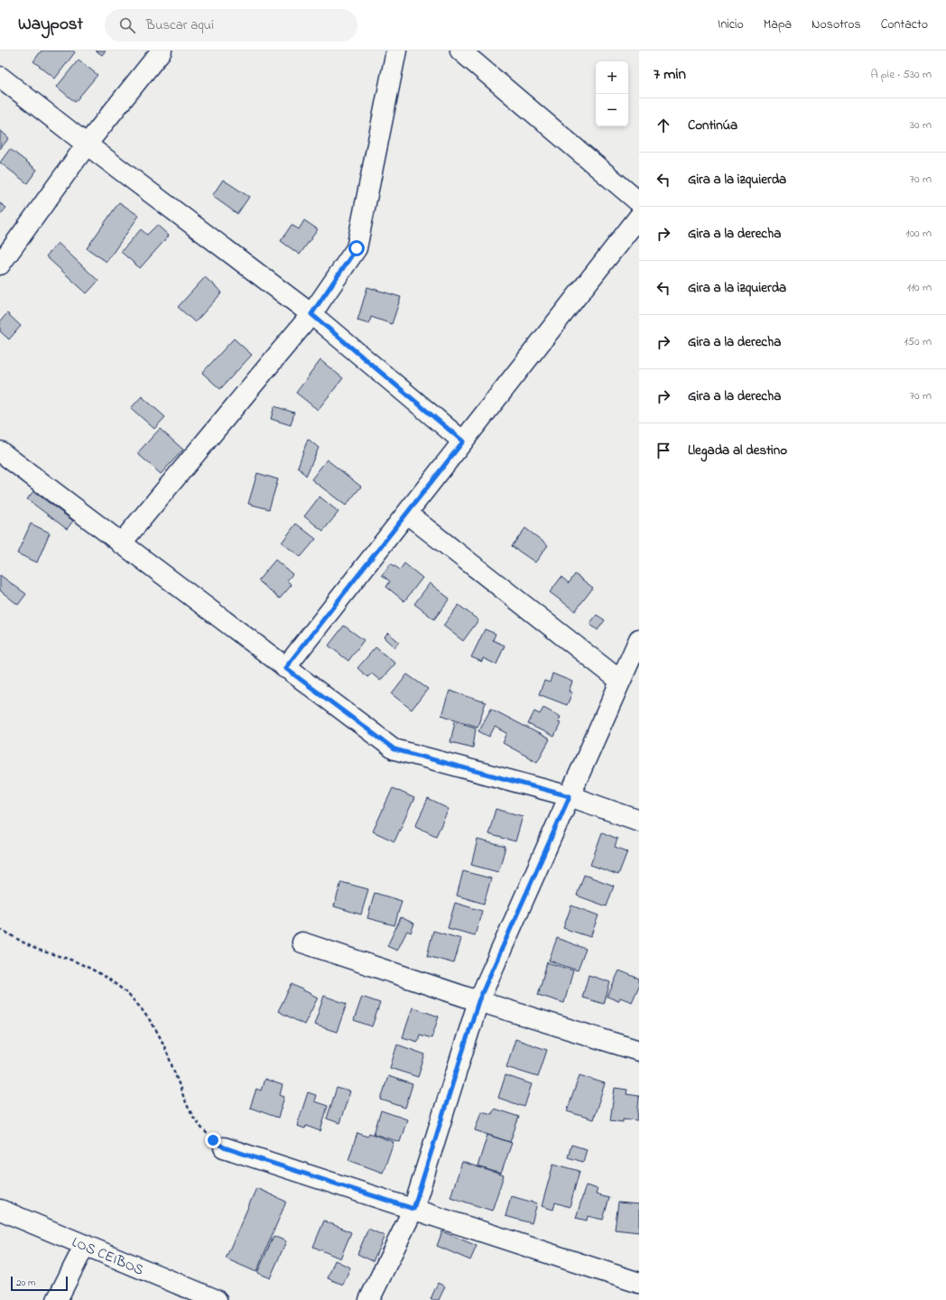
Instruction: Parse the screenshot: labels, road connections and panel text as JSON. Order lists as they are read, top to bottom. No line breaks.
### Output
{"streets":{"street":["LOS CEIBOS"]},"scale_bar":"20 m","page":{"header":"Waypost","search":"Buscar aquí","nav":["Inicio","Mapa","Nosotros","Contacto"],"heading":["7 min","A pie · 530 m"],"map_buttons":["+","−"],"list":[["Continúa","30 m"],["Gira a la izquierda","70 m"],["Gira a la derecha","100 m"],["Gira a la izquierda","110 m"],["Gira a la derecha","150 m"],["Gira a la derecha","70 m"],"Llegada al destino"],"scale":"20 m"}}
